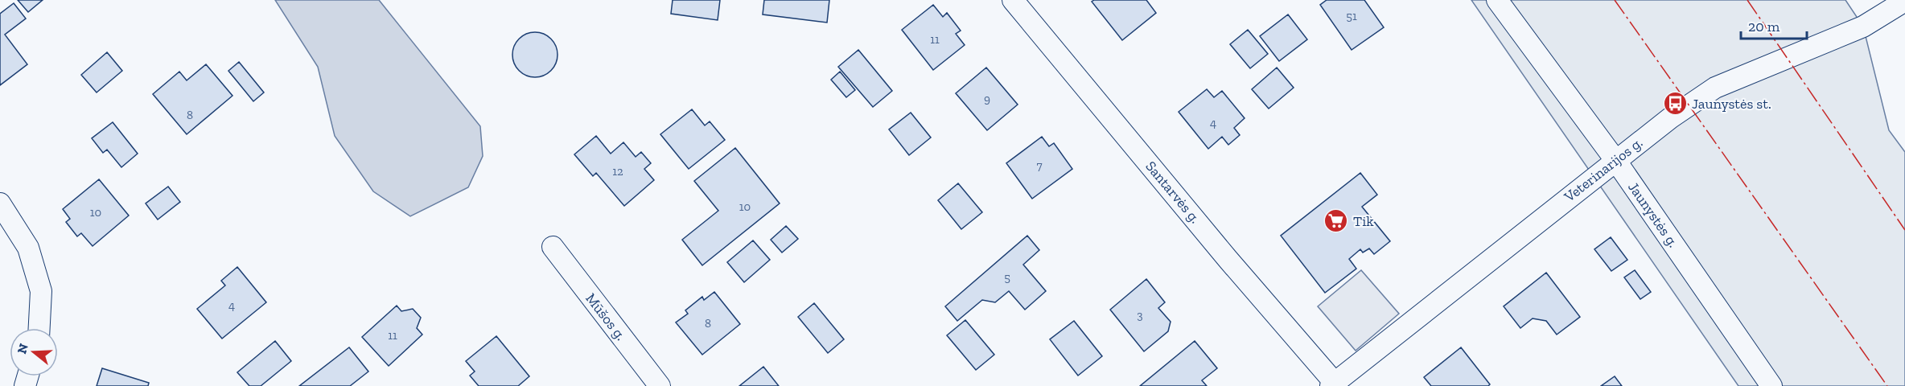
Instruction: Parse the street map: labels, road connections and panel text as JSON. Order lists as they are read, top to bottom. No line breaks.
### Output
{"streets":{"street":["Veterinarijos g.","Santarvės g.","Jaunystės g.","Mūšos g."]},"crossings":[["Veterinarijos g.","Santarvės g."],["Veterinarijos g.","Jaunystės g."]],"places":{"bus stop":["Jaunystės st."],"supermarket":["Tik"]},"house_numbers":["51","11","9","8","4","7","12","10","10","5","4","3","8","11"],"scale_bar":"20 m","north":"left"}
